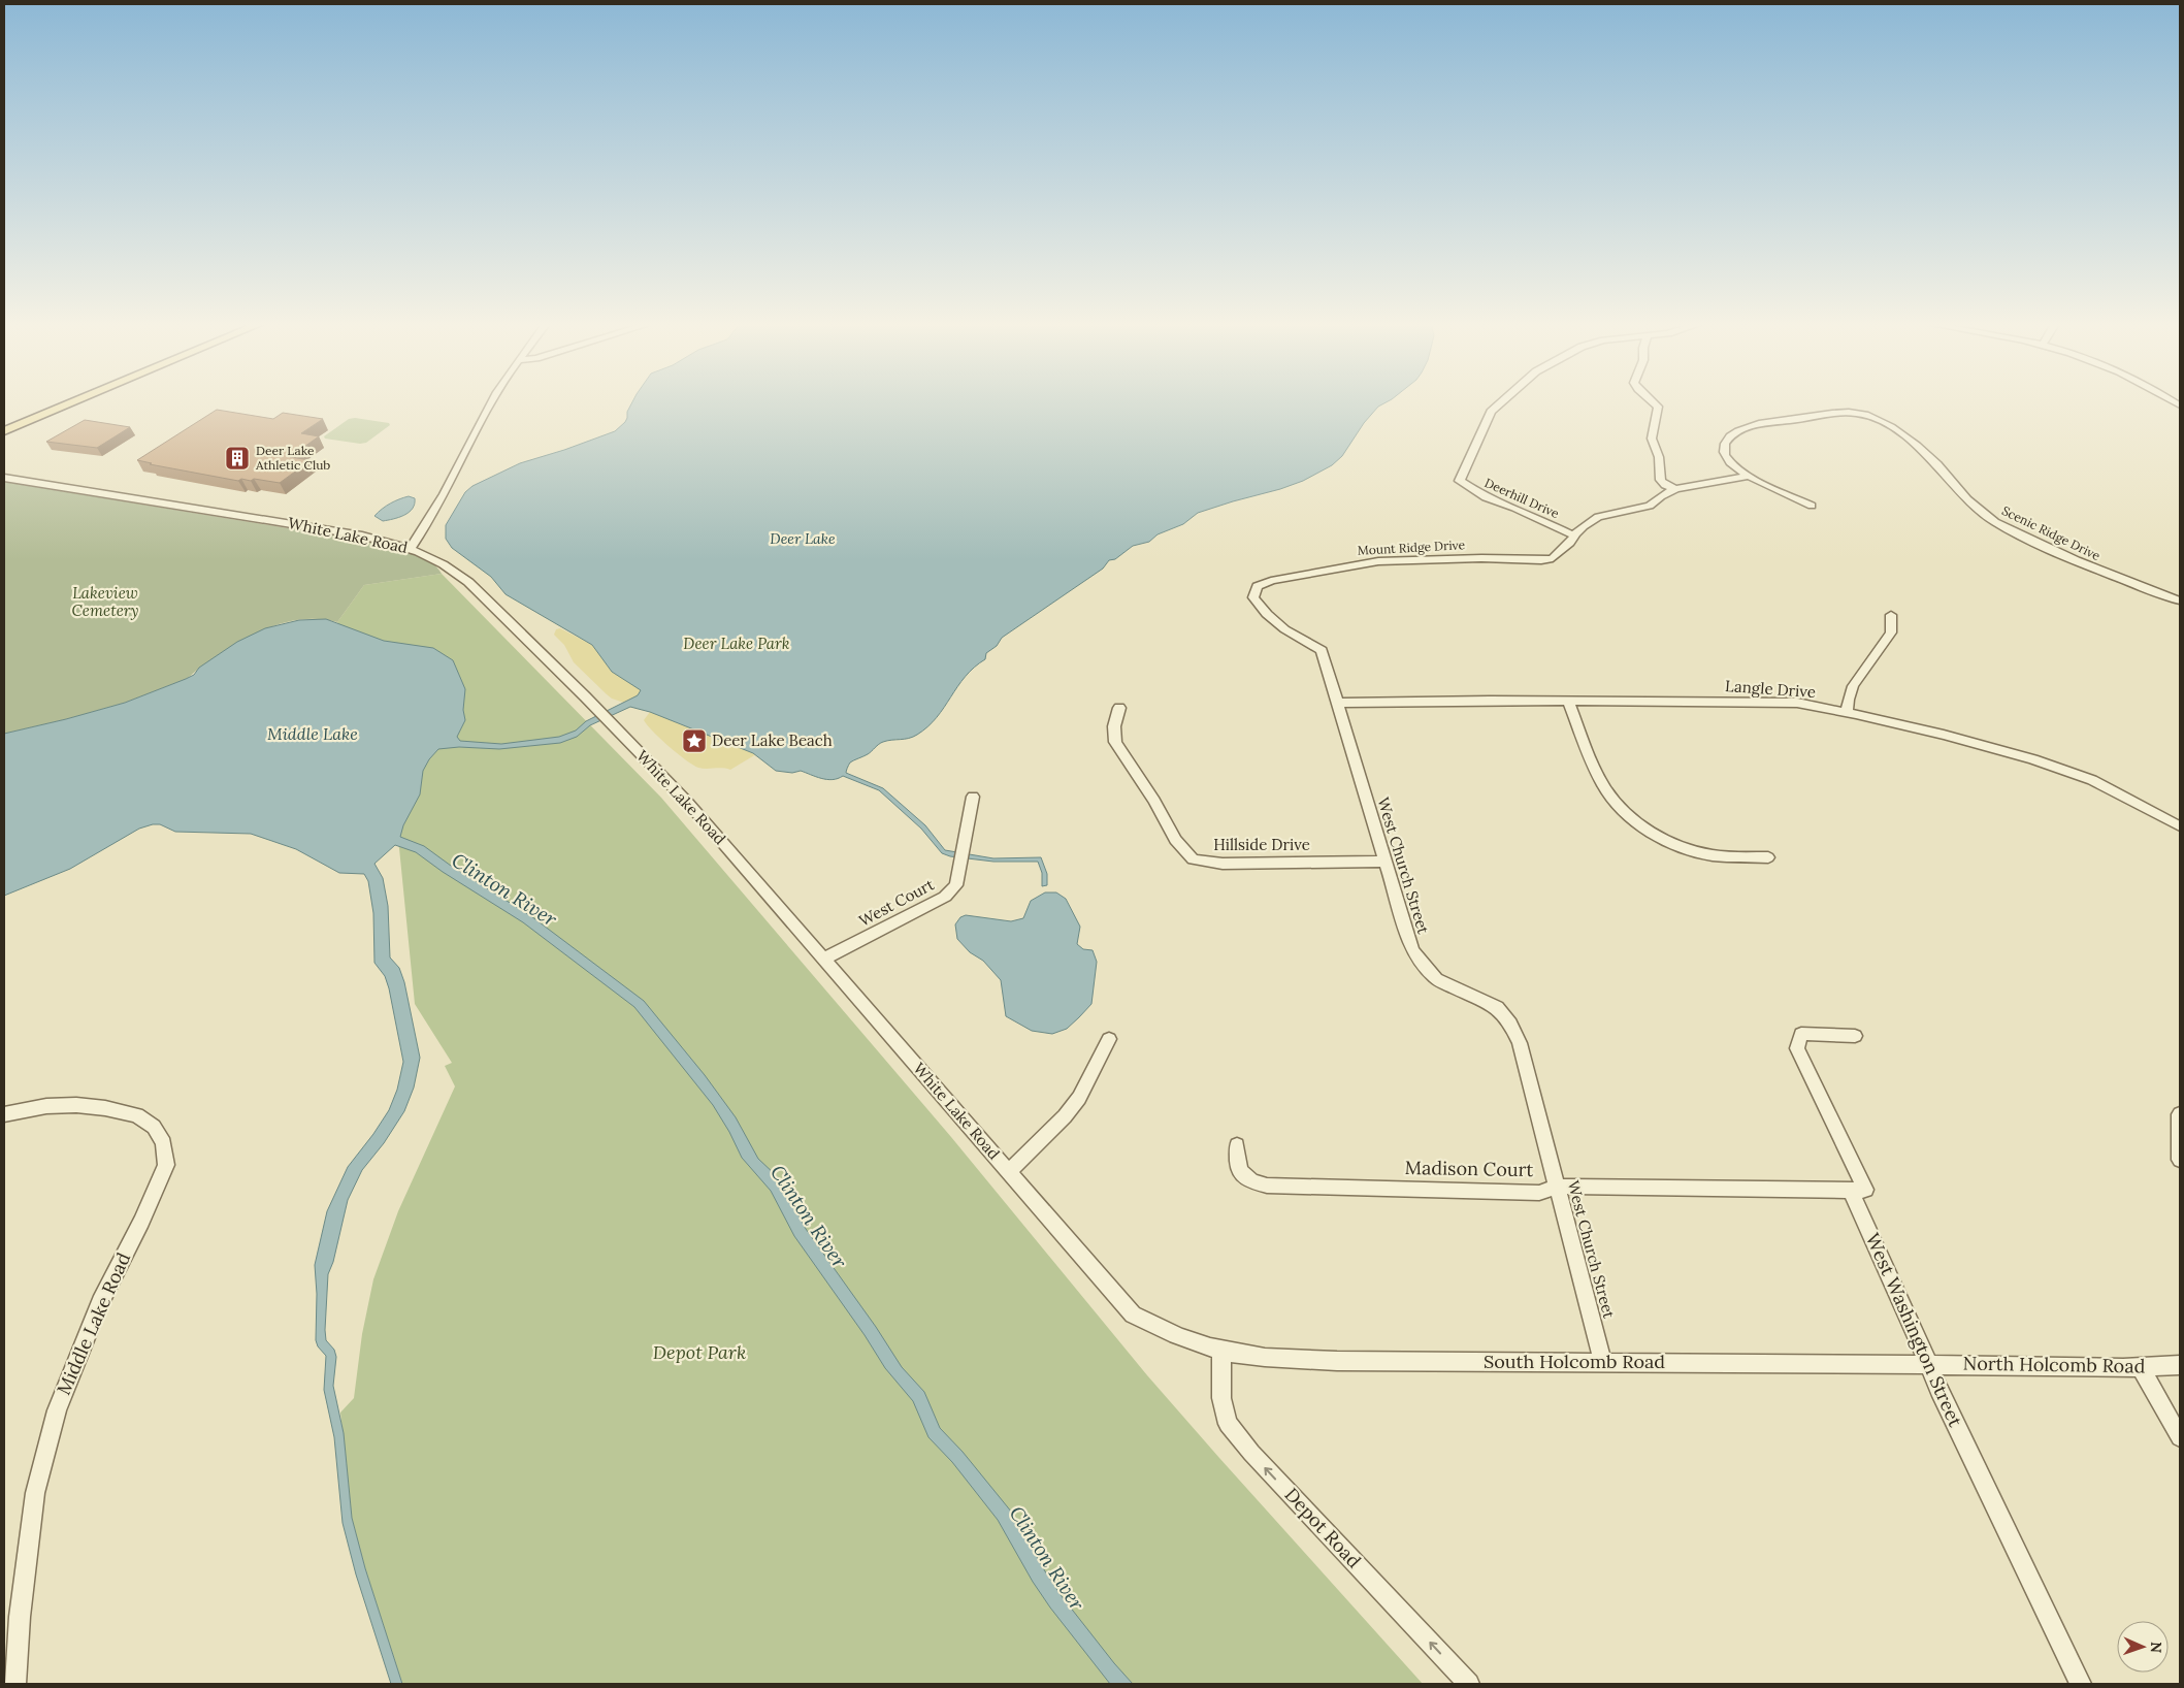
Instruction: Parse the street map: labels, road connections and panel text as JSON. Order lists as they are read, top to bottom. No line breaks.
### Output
{"streets":{"street":["Deerhill Drive","Scenic Ridge Drive","White Lake Road","Mount Ridge Drive","Langle Drive","Hillside Drive","West Church Street","West Court","Madison Court","Middle Lake Road","West Washington Street","South Holcomb Road","North Holcomb Road","Depot Road"]},"crossings":[["Deerhill Drive","Mount Ridge Drive"],["White Lake Road","West Court"],["White Lake Road","South Holcomb Road"],["White Lake Road","Depot Road"],["Mount Ridge Drive","West Church Street"],["Langle Drive","West Church Street"],["Hillside Drive","West Church Street"],["West Church Street","Madison Court"],["West Church Street","South Holcomb Road"],["Madison Court","West Washington Street"],["West Washington Street","South Holcomb Road"],["West Washington Street","North Holcomb Road"],["South Holcomb Road","North Holcomb Road"],["South Holcomb Road","Depot Road"]],"one_way":["Depot Road"],"water":["Deer Lake","Middle Lake","Clinton River"],"parks":["Lakeview Cemetery","Deer Lake Park","Depot Park"],"places":{"building":["Deer Lake Athletic Club"],"place":["Deer Lake Beach"]},"north":"right"}
